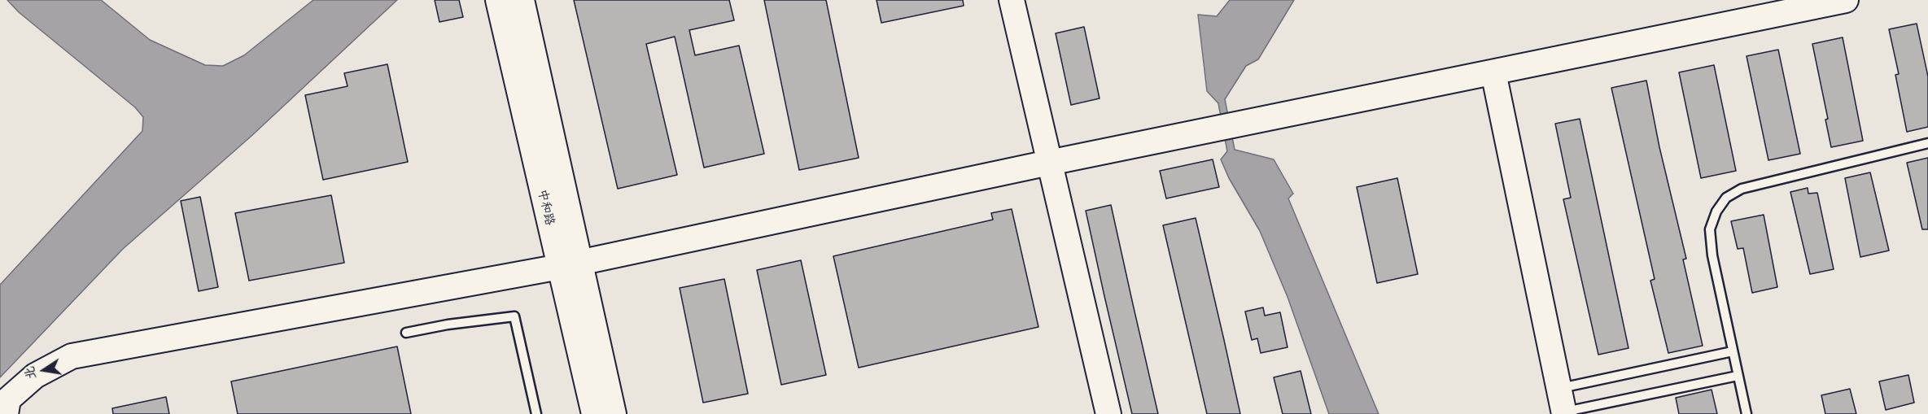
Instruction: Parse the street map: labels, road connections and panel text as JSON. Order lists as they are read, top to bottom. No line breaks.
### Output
{"streets":{"street":["中和路"]},"north":"left"}
